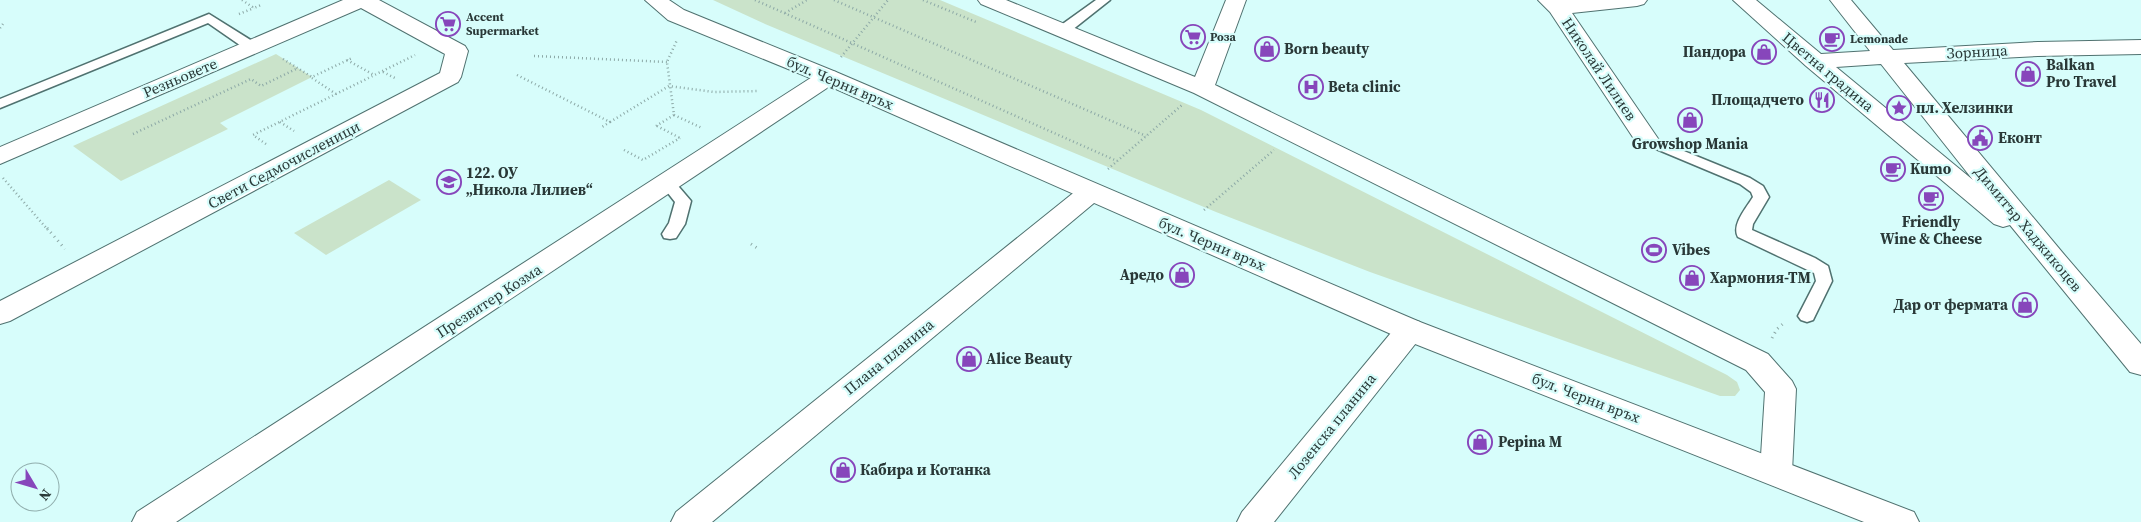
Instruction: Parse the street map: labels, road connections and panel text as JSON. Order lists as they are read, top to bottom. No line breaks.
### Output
{"streets":{"street":["Зорница","Николай Лилиев","Цветна градина","Резньовете","бул. Черни връх","Свети Седмочисленици","Димитър Хаджикоцев","Презвитер Козма","Плана планина","Лозенска планина"]},"crossings":[["Зорница","Цветна градина"],["Зорница","Димитър Хаджикоцев"],["Цветна градина","Димитър Хаджикоцев"],["Резньовете","Свети Седмочисленици"],["бул. Черни връх","Презвитер Козма"],["бул. Черни връх","Плана планина"],["бул. Черни връх","Лозенска планина"]],"places":{"supermarket":["Accent Supermarket","Роза"],"cafe":["Lemonade","Kumo","Friendly Wine & Cheese"],"shop":["Born beauty","Пандора","Balkan Pro Travel","Growshop Mania","Аредо","Хармония-ТМ","Дар от фермата","Alice Beauty","Pepina M","Кабира и Котанка"],"hospital":["Beta clinic"],"restaurant":["Площадчето"],"place":["пл. Хелзинки"],"public building":["Еконт"],"school or university":["122. ОУ „Никола Лилиев“"],"sports":["Vibes"]},"north":"bottom right"}
